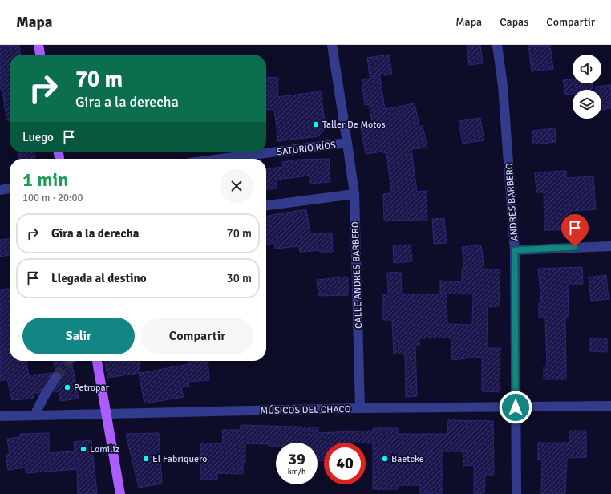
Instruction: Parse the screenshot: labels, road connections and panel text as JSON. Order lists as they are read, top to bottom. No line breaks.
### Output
{"streets":{"street":["SATURIO RÍOS","ANDRÉS BARBERO","CALLE ANDRES BARBERO","MÚSICOS DEL CHACO"]},"crossings":[["SATURIO RÍOS","CALLE ANDRES BARBERO"],["ANDRÉS BARBERO","MÚSICOS DEL CHACO"],["CALLE ANDRES BARBERO","MÚSICOS DEL CHACO"]],"places":["Taller De Motos","Petropar","Lomiliz","El Fabriquero","Baetcke"],"page":{"header":"Mapa","nav":["Mapa","Capas","Compartir"],"turn":["70 m","Gira a la derecha"],"then":"Luego","heading":["1 min","100 m · 20:00"],"list":[{"name":"Gira a la derecha","value":"70 m"},{"name":"Llegada al destino","value":"30 m"}],"buttons":["Salir","Compartir"],"speed":"39 km/h","limit":"40"}}
